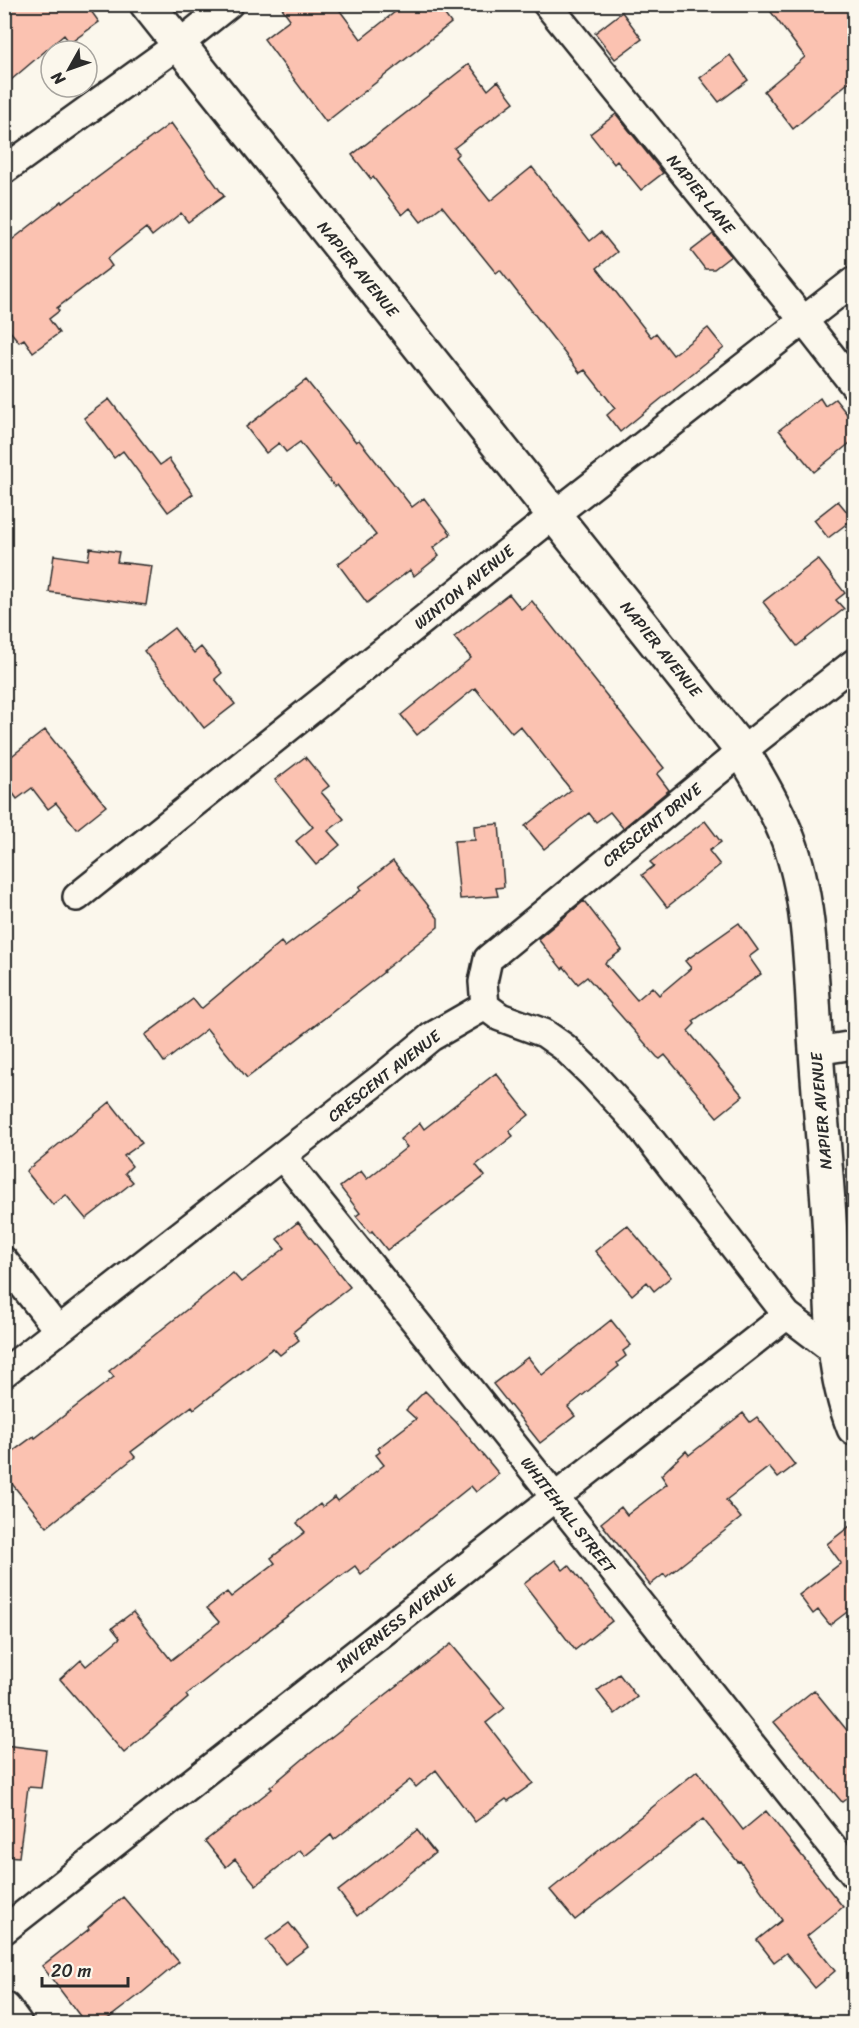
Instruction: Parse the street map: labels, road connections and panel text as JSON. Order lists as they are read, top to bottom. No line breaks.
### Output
{"streets":{"street":["NAPIER LANE","NAPIER AVENUE","WINTON AVENUE","CRESCENT DRIVE","CRESCENT AVENUE","WHITEHALL STREET","INVERNESS AVENUE"]},"crossings":[["NAPIER LANE","WINTON AVENUE"],["NAPIER AVENUE","WINTON AVENUE"],["NAPIER AVENUE","CRESCENT DRIVE"],["CRESCENT DRIVE","CRESCENT AVENUE"],["CRESCENT AVENUE","WHITEHALL STREET"],["WHITEHALL STREET","INVERNESS AVENUE"]],"scale_bar":"20 m","north":"bottom left"}
